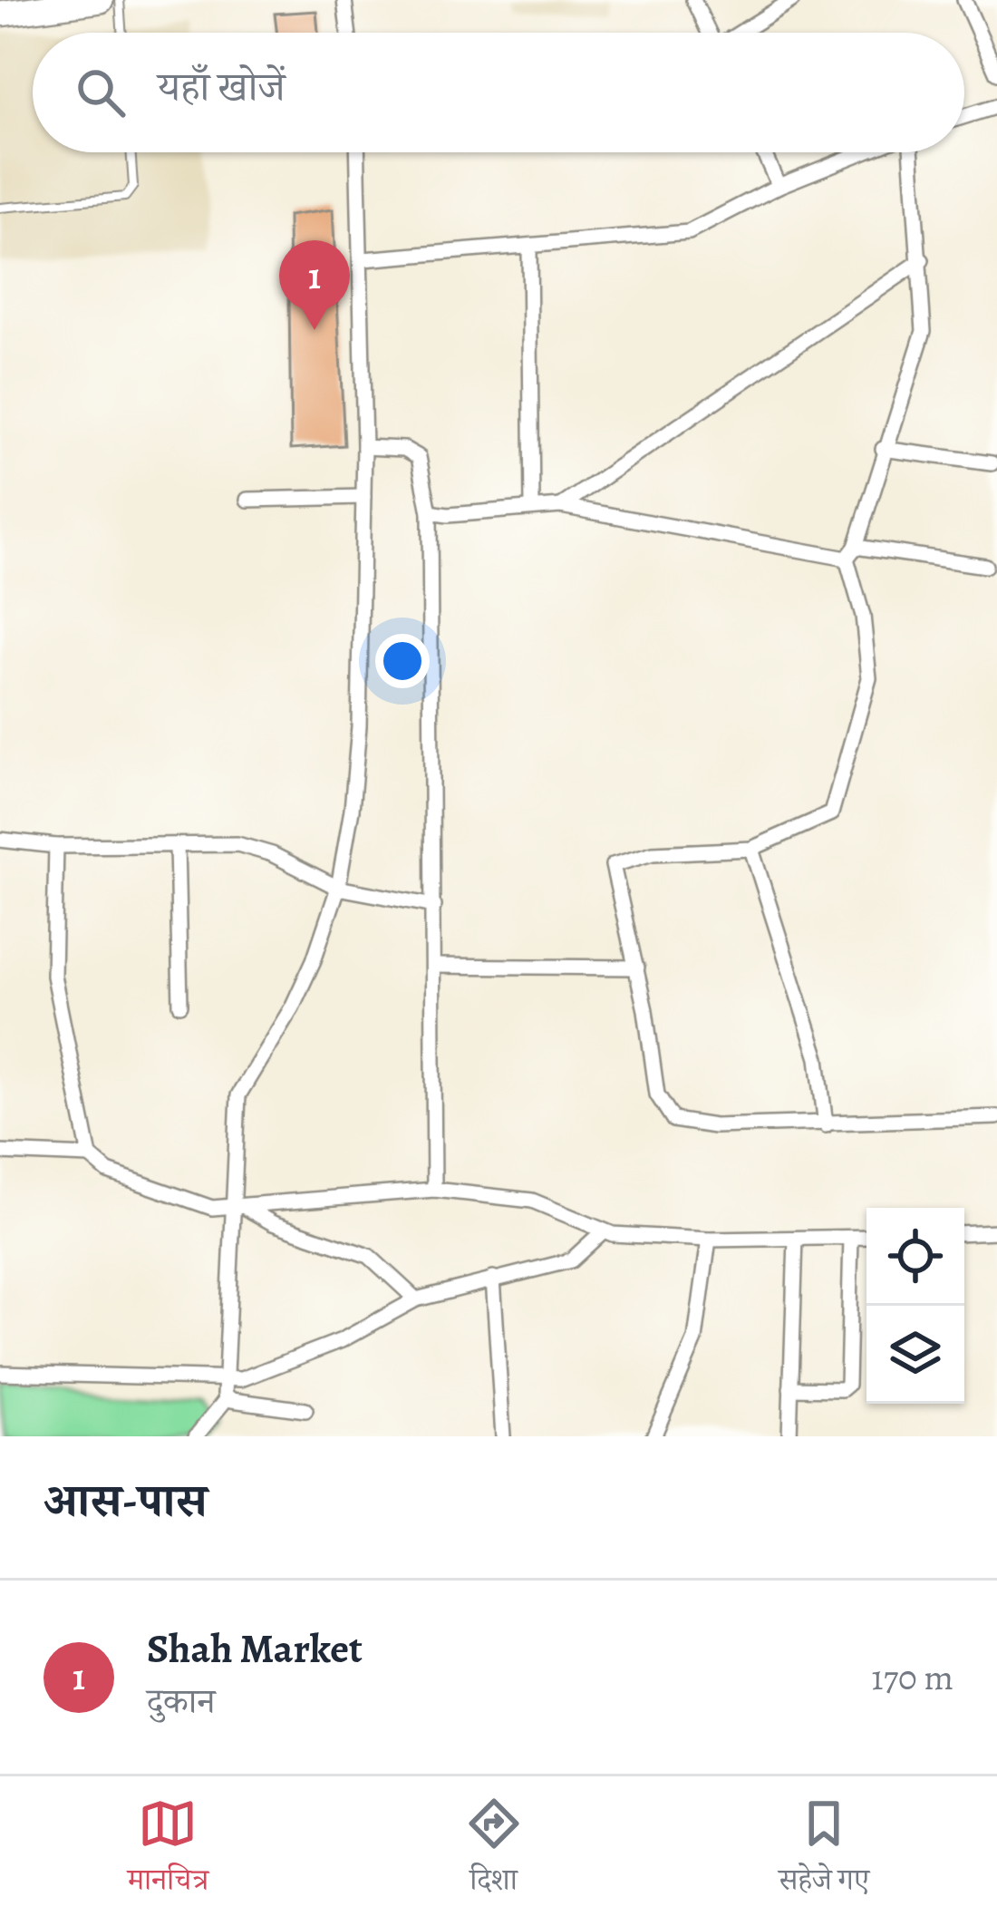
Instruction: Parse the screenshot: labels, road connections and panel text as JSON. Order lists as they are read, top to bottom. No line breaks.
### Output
{"page":{"search":"यहाँ खोजें","pins":"1","heading":"आस-पास","list":[{"mark":"1","name":"Shah Market","note":"दुकान","value":"170 m"}],"nav":["मानचित्र","दिशा","सहेजे गए"]}}
